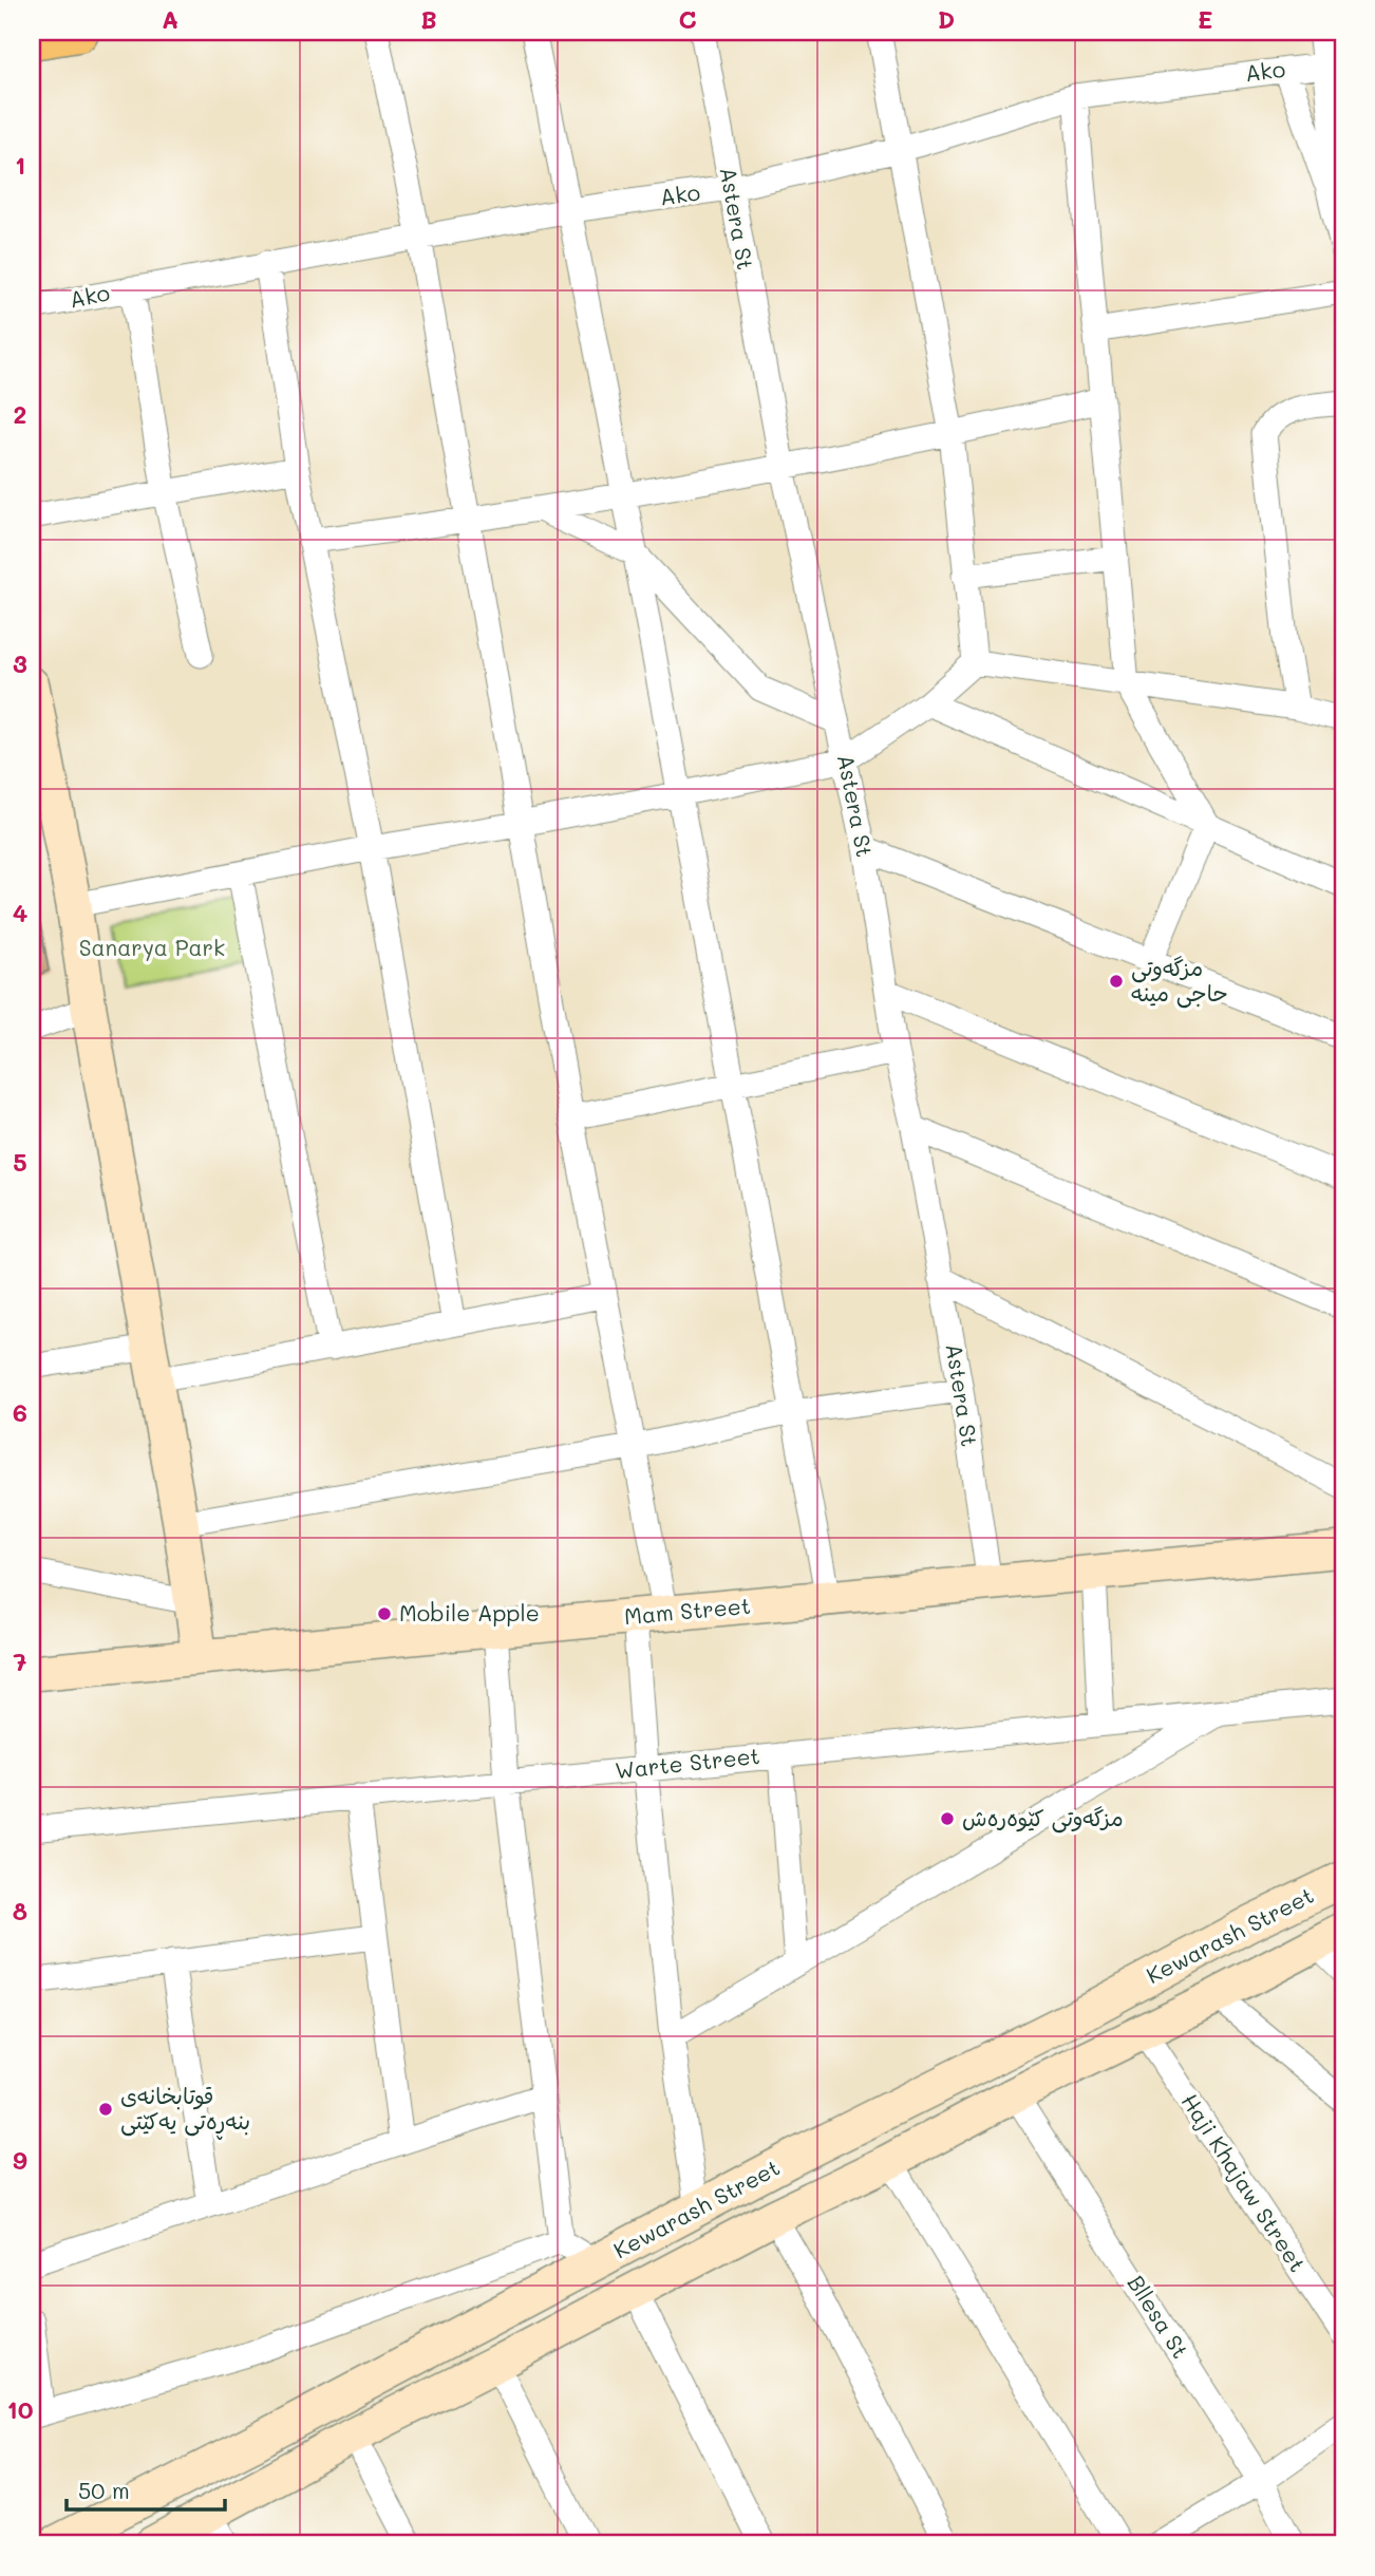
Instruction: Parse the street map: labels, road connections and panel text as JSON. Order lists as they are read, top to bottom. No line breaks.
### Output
{"streets":{"main road":["Mam Street","Kewarash Street"],"street":["Ako","Astera St","Warte Street","‌Haji Khajaw Street","Bllesa St"]},"crossings":[["Ako","Astera St"],["Astera St","Mam Street"],["Kewarash Street","‌Haji Khajaw Street"],["Kewarash Street","Bllesa St"]],"parks":["Sanarya Park"],"places":["مزگەوتی حاجی مینە","Mobile Apple","مزگەوتی کێوەرەش","قوتابخانەی بنەڕەتی یەکێتی"],"scale_bar":"50 m","grid":{"columns":["A","B","C","D","E"],"rows":["1","2","3","4","5","6","7","8","9","10"]}}
